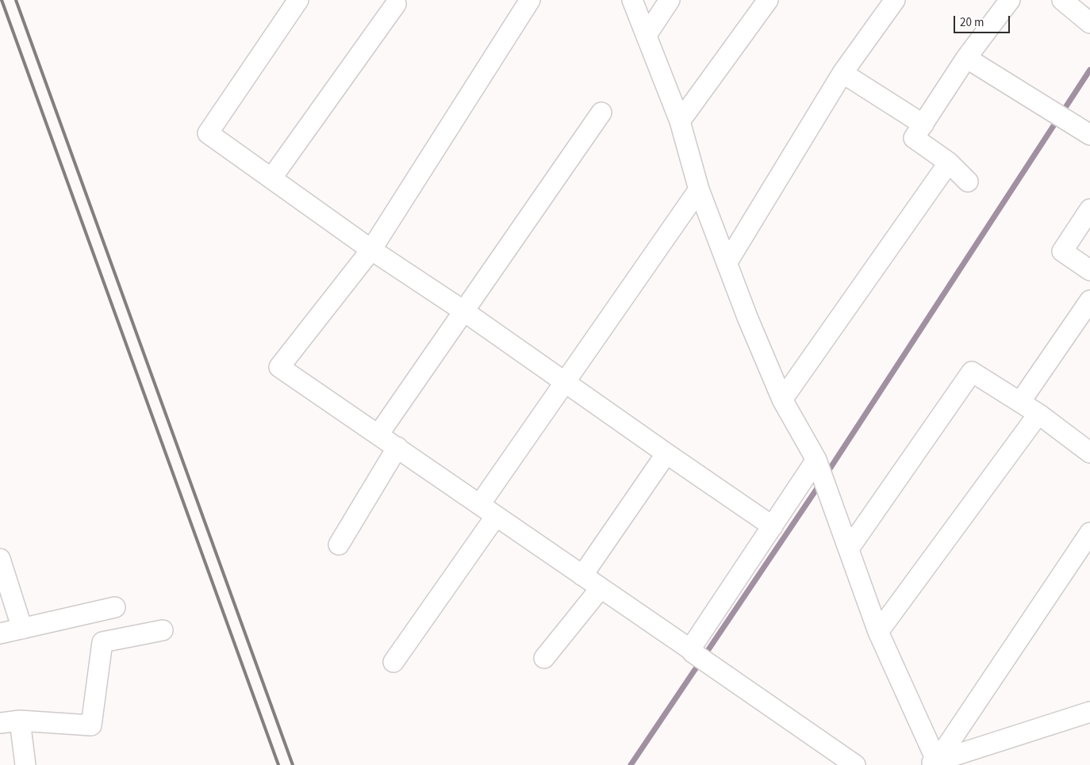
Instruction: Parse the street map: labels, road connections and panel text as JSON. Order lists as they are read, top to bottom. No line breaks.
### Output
{"scale_bar":"20 m"}
